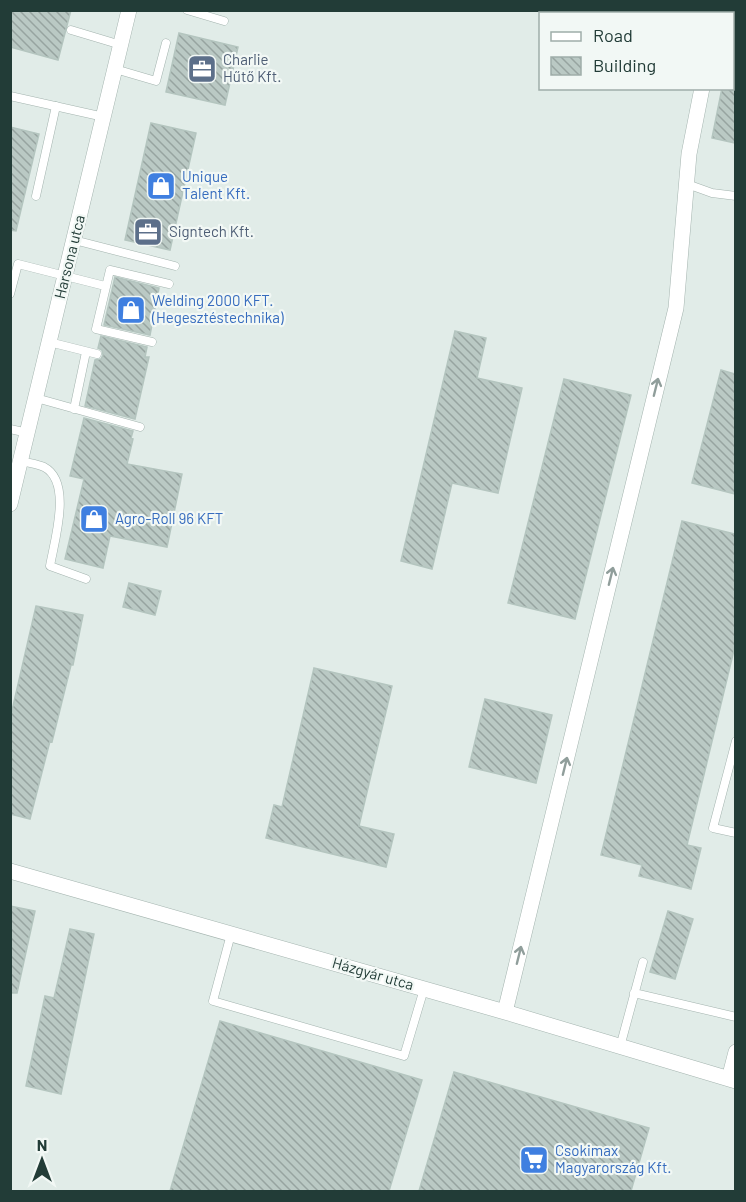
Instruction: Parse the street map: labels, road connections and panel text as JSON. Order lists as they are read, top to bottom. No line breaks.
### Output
{"streets":{"street":["Harsona utca","Házgyár utca"]},"places":{"office":["Charlie Hűtő Kft.","Signtech Kft."],"shop":["Unique Talent Kft.","Welding 2000 KFT. (Hegesztéstechnika)","Agro-Roll 96 KFT"],"supermarket":["Csokimax Magyarország Kft."]},"legend":["Road","Building"],"north":"top"}
